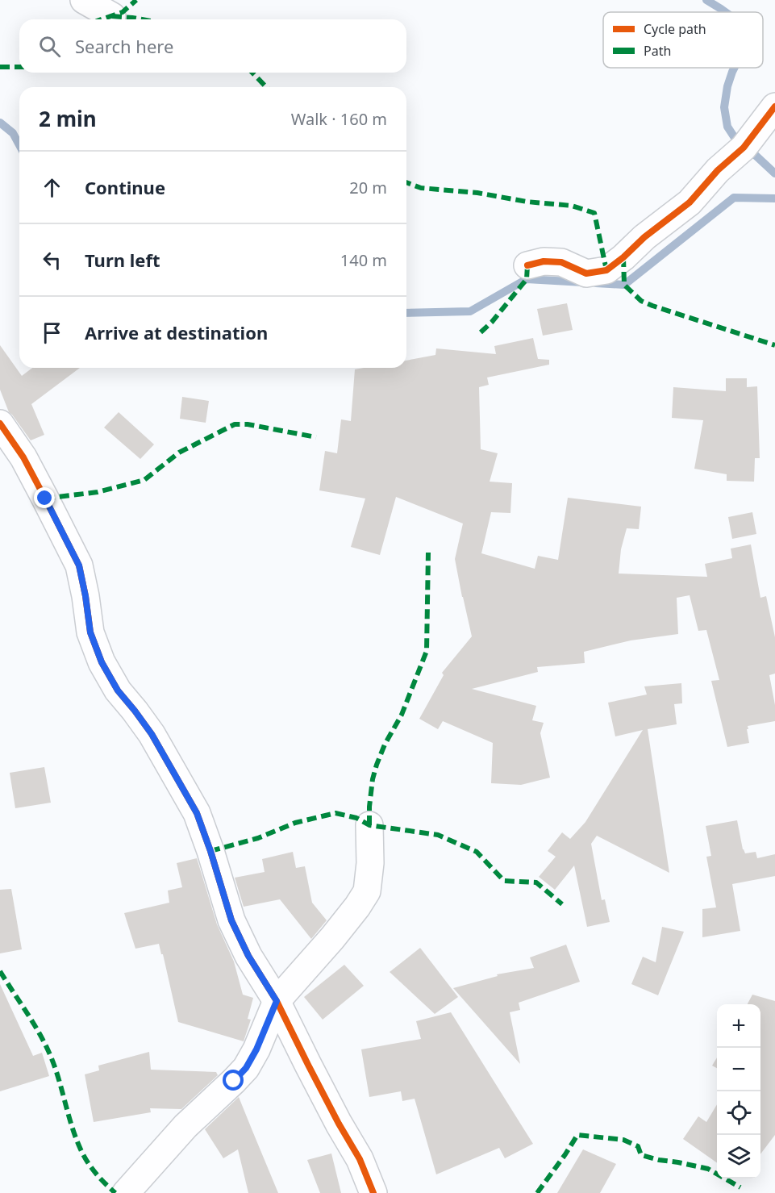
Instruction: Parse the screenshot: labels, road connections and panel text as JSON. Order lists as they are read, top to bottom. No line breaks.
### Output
{"legend":["Cycle path","Path"],"page":{"search":"Search here","heading":["2 min","Walk · 160 m"],"list":[["Continue","20 m"],["Turn left","140 m"],"Arrive at destination"],"map_buttons":["+","−"]}}
